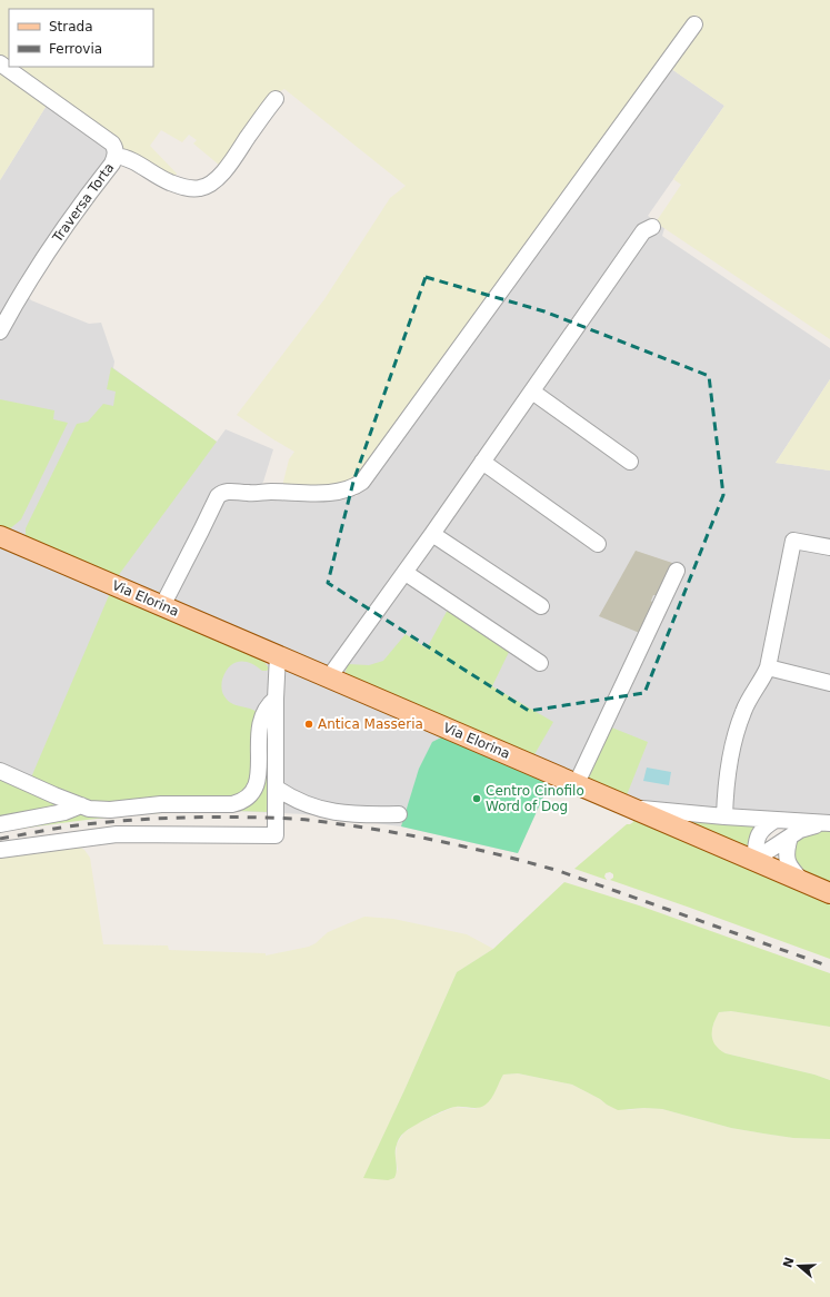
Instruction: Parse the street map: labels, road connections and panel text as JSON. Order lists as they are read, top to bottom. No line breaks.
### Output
{"streets":{"main road":["Via Elorina"],"street":["Traversa Torta"]},"places":["Antica Masseria","Centro Cinofilo Word of Dog"],"legend":["Strada","Ferrovia"],"north":"left"}
